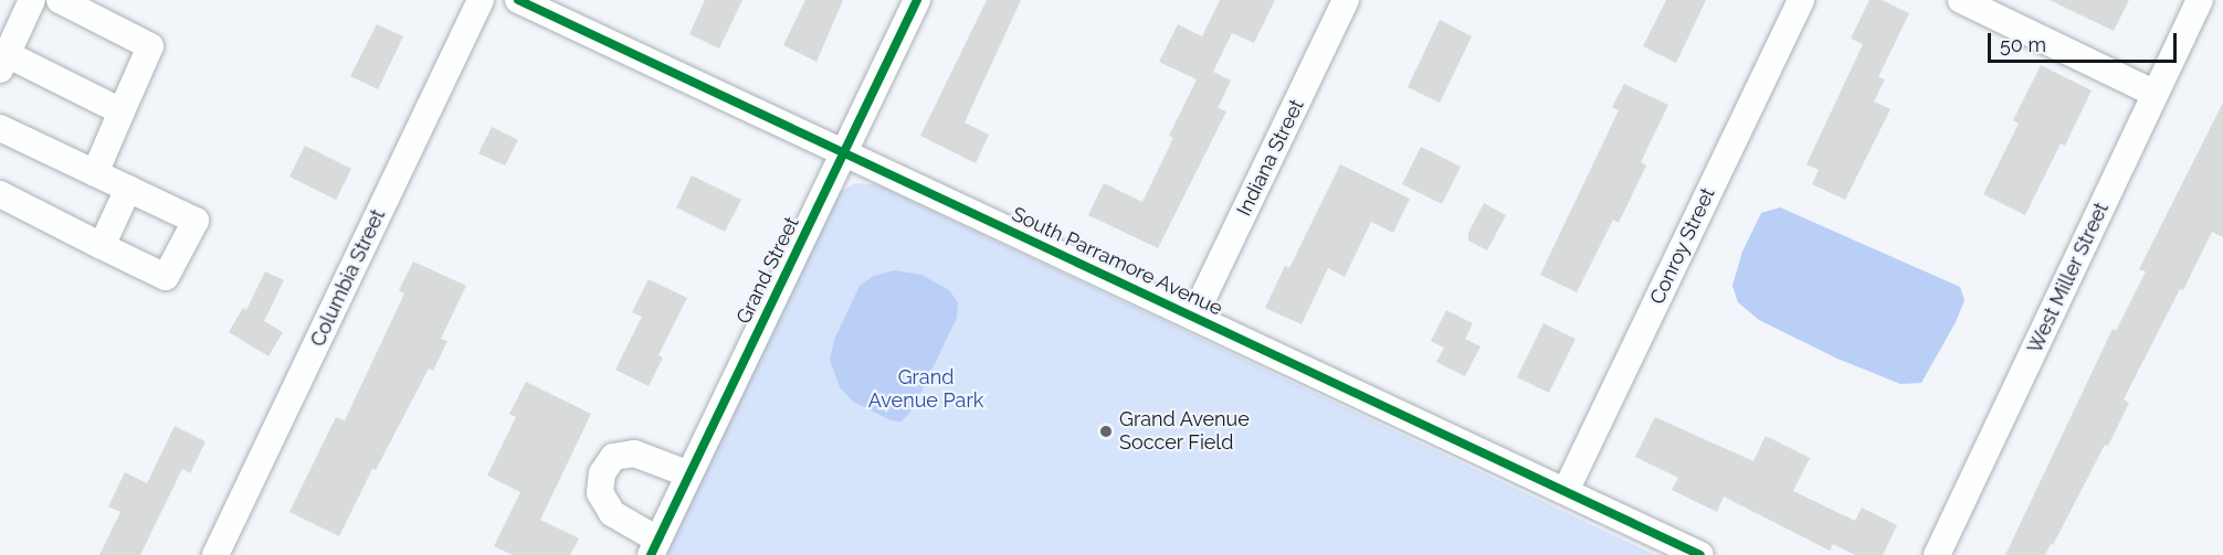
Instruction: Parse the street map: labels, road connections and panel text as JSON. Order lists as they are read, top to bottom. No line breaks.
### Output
{"streets":{"street":["Indiana Street","Conroy Street","South Parramore Avenue","Grand Street","Columbia Street","West Miller Street"]},"crossings":[["Indiana Street","South Parramore Avenue"],["Conroy Street","South Parramore Avenue"],["South Parramore Avenue","Grand Street"]],"parks":["Grand Avenue Park"],"places":["Grand Avenue Soccer Field"],"scale_bar":"50 m"}
